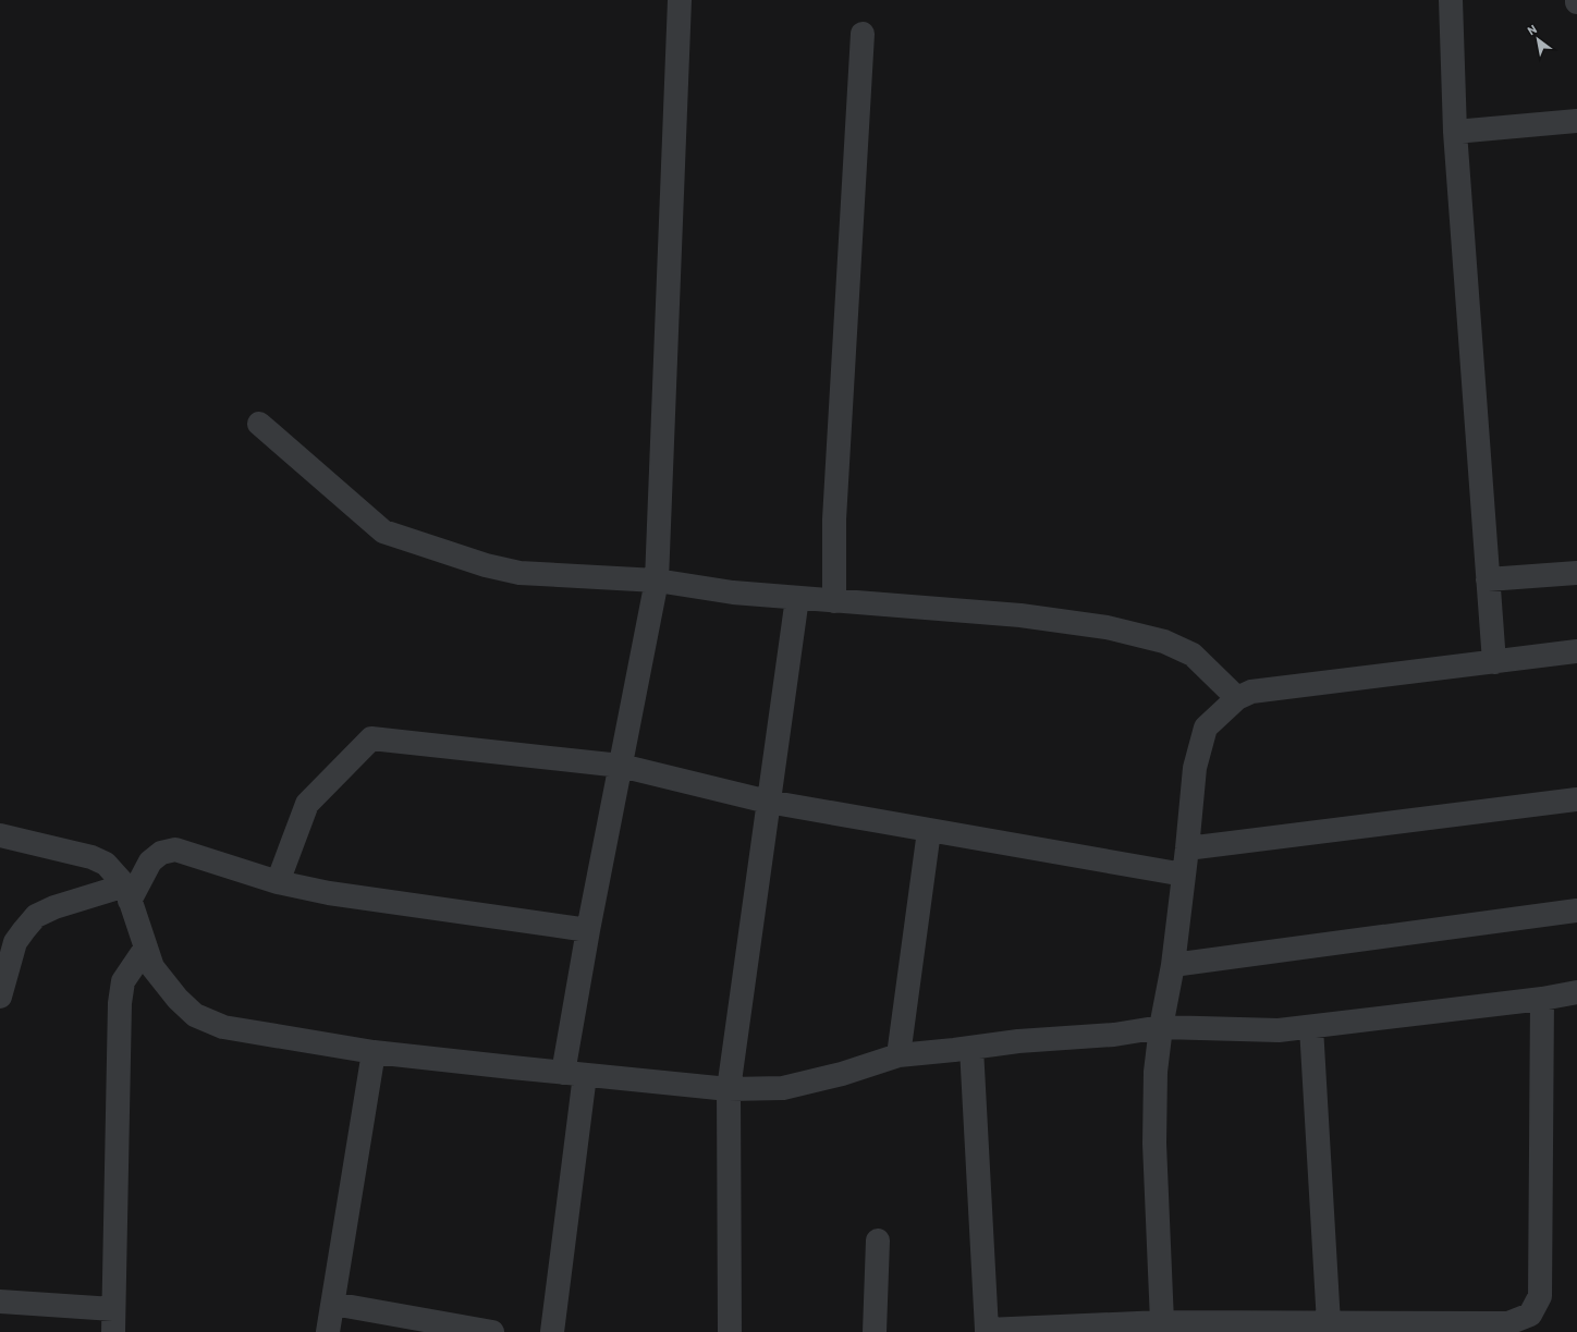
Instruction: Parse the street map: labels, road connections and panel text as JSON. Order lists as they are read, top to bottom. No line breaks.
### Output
{"north":"top left"}
